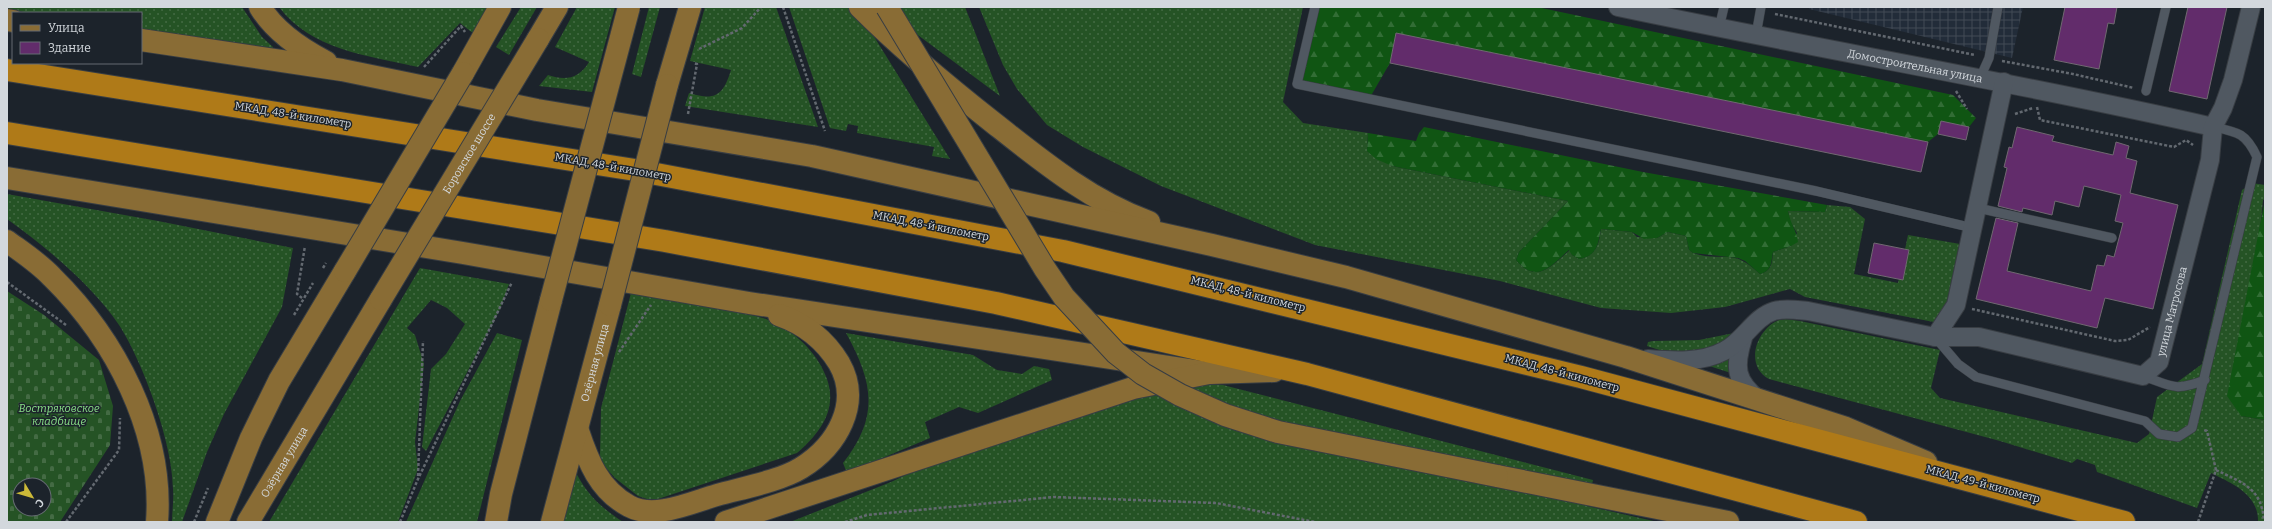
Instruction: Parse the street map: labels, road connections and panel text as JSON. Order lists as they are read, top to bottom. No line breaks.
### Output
{"streets":{"highway":["МКАД, 48-й километр","МКАД, 49-й километр"],"main road":["Боровское шоссе","Озёрная улица"],"street":["Домостроительная улица","улица Матросова"]},"crossings":[["Домостроительная улица","улица Матросова"],["МКАД, 48-й километр","МКАД, 49-й километр"],["Боровское шоссе","Озёрная улица"]],"parks":["Востряковское кладбище"],"legend":["Улица","Здание"],"north":"bottom right"}
